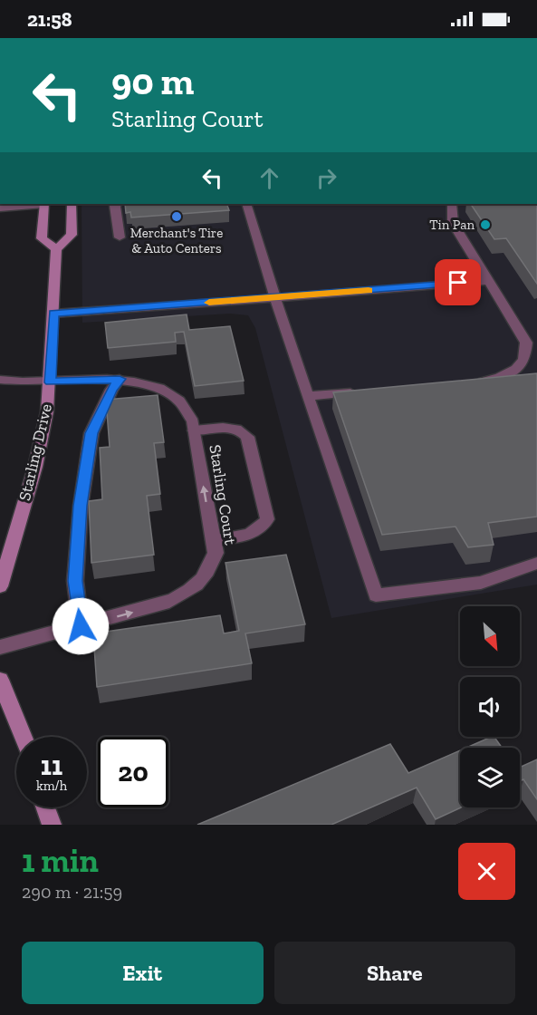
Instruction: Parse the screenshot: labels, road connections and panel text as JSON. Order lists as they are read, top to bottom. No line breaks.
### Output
{"streets":{"street":["Starling Drive","Starling Court"]},"crossings":[["Starling Drive","Starling Court"]],"places":["Merchant's Tire & Auto Centers","Tin Pan"],"north":"bottom right","page":{"status":"21:58","turn":["90 m","Starling Court"],"speed":"11 km/h","limit":"20","heading":["1 min","290 m · 21:59"],"buttons":["Exit","Share"]}}
